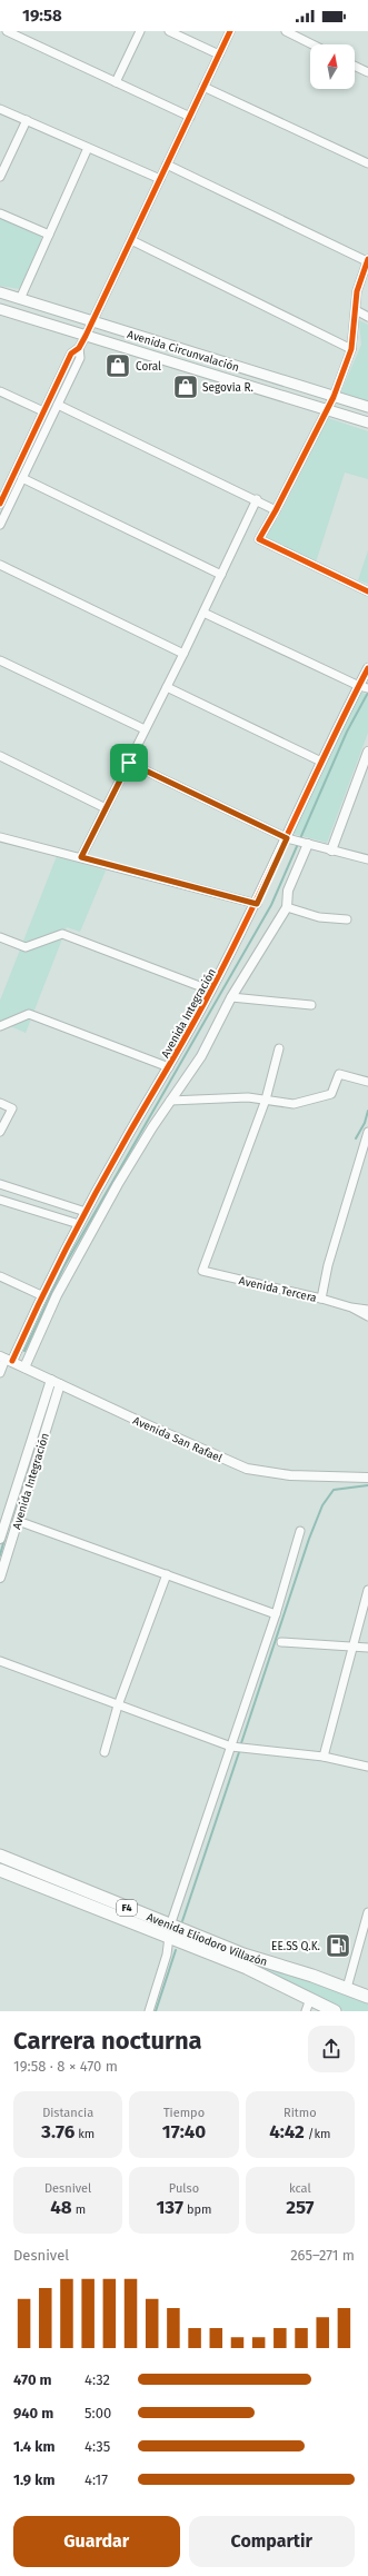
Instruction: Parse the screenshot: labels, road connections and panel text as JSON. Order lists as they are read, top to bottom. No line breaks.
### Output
{"streets":{"highway":["F4","Avenida Eliodoro Villazón"],"main road":["Avenida Circunvalación"],"street":["Avenida Integración","Avenida Tercera","Avenida San Rafael"]},"crossings":[["Avenida Integración","Avenida San Rafael"]],"places":{"shop":["Coral","Segovia R."],"fuel station":["EE.SS Q.K."]},"north":"top","page":{"status":"19:58","heading":["Carrera nocturna","19:58 · 8 × 470 m"],"stats":[["Distancia","3.76 km"],["Tiempo","17:40"],["Ritmo","4:42 /km"],["Desnivel","48 m"],["Pulso","137 bpm"],["kcal","257"]],"chart":["Desnivel","265–271 m"],"list":[{"name":"470 m","note":"4:32"},{"name":"940 m","note":"5:00"},{"name":"1.4 km","note":"4:35"},{"name":"1.9 km","note":"4:17"}],"buttons":["Guardar","Compartir"]}}
